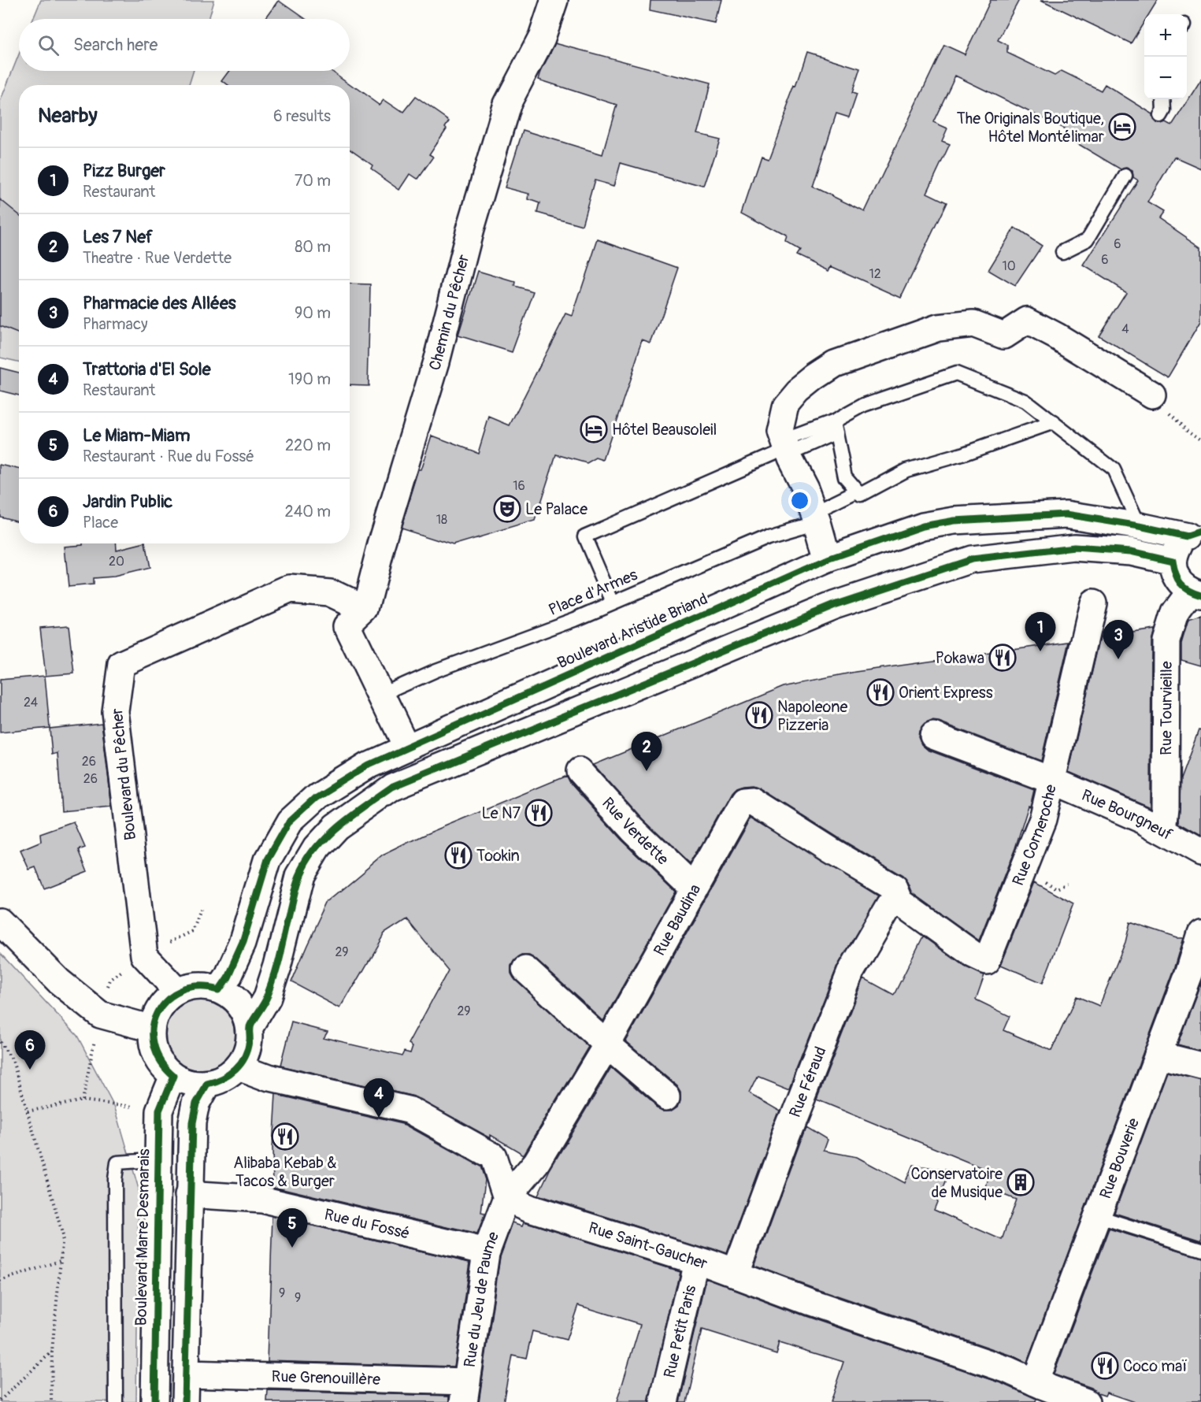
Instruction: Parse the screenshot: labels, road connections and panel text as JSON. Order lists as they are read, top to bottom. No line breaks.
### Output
{"streets":{"street":["Chemin du Pêcher","Boulevard Aristide Briand","Rue Tourvieille","Boulevard du Pêcher","Rue Bourgneuf","Rue Verdette","Rue Corneroche","Rue Baudina","Rue Féraud","Rue Bouverie","Rue du Fossé","Boulevard Marre Desmarais","Rue Saint-Gaucher","Rue du Jeu de Paume","Rue Petit Paris","Rue Grenouillère"],"lane":["Place d'Armes"]},"crossings":[["Chemin du Pêcher","Boulevard du Pêcher"],["Boulevard Aristide Briand","Boulevard du Pêcher"],["Boulevard Aristide Briand","Boulevard Marre Desmarais"],["Rue Tourvieille","Rue Bourgneuf"],["Boulevard du Pêcher","Boulevard Marre Desmarais"],["Rue Bourgneuf","Rue Corneroche"],["Rue Verdette","Rue Baudina"],["Rue Corneroche","Rue Baudina"],["Rue Corneroche","Rue Féraud"],["Rue Baudina","Rue Féraud"],["Rue Baudina","Rue Saint-Gaucher"],["Rue Baudina","Rue du Jeu de Paume"],["Rue Féraud","Rue Saint-Gaucher"],["Rue Bouverie","Rue Saint-Gaucher"],["Rue du Fossé","Rue du Jeu de Paume"],["Rue Saint-Gaucher","Rue du Jeu de Paume"],["Rue Saint-Gaucher","Rue Petit Paris"],["Rue du Jeu de Paume","Rue Grenouillère"]],"places":{"hotel":["The Originals Boutique, Hôtel Montélimar","Hôtel Beausoleil"],"theatre":["Le Palace"],"restaurant":["Pokawa","Orient Express","Napoleone Pizzeria","Le N7","Tookin","Alibaba Kebab & Tacos & Burger","Coco maï"],"building":["Conservatoire de Musique"]},"house_numbers":["6","6","10","12","4","16","18","20","24","26","26","29","29","9","9"],"page":{"map_buttons":["+","−"],"search":"Search here","heading":["Nearby","6 results"],"list":[{"mark":"1","name":"Pizz Burger","note":"Restaurant","value":"70 m"},{"mark":"2","name":"Les 7 Nef","note":"Theatre · Rue Verdette","value":"80 m"},{"mark":"3","name":"Pharmacie des Allées","note":"Pharmacy","value":"90 m"},{"mark":"4","name":"Trattoria d'El Sole","note":"Restaurant","value":"190 m"},{"mark":"5","name":"Le Miam-Miam","note":"Restaurant · Rue du Fossé","value":"220 m"},{"mark":"6","name":"Jardin Public","note":"Place","value":"240 m"}],"pins":["1","3","2","6","4","5"]}}
